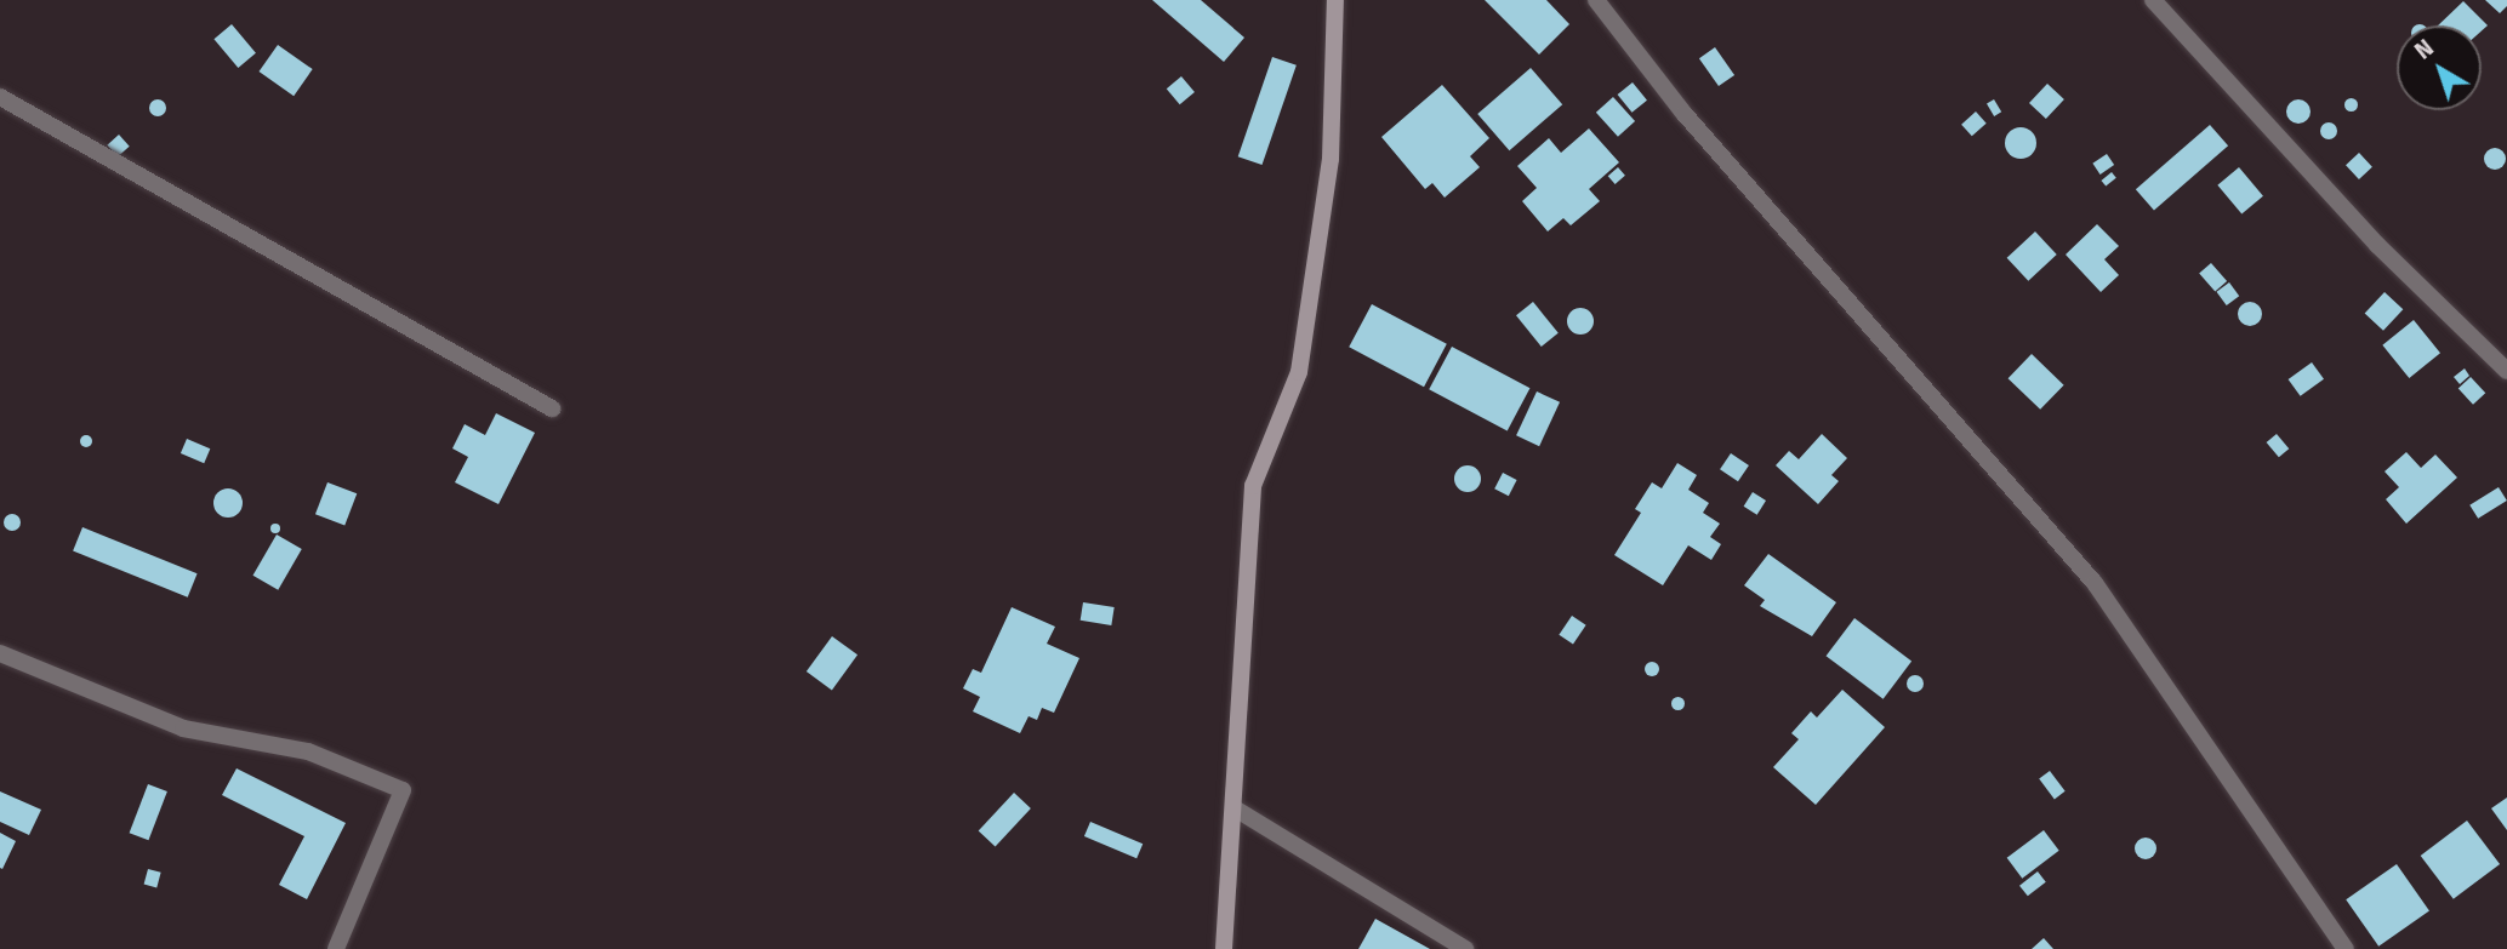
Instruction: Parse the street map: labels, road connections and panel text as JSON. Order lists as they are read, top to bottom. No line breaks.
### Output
{"north":"top left"}
